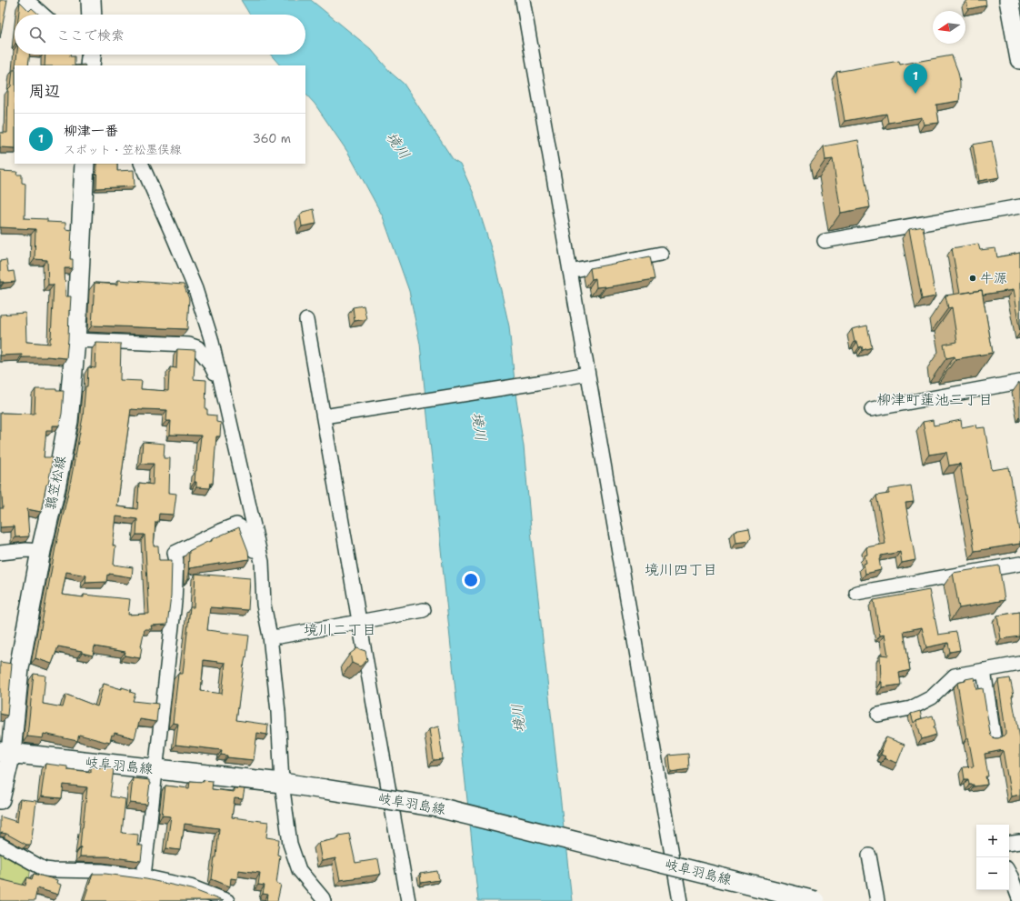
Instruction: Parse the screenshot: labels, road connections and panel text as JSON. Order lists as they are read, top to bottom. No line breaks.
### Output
{"streets":{"main road":["鶉笠松線","岐阜羽島線"]},"crossings":[["鶉笠松線","岐阜羽島線"]],"districts":["柳津町蓮池三丁目","境川四丁目","境川二丁目"],"water":["境川"],"places":["牛源"],"north":"left","page":{"search":"ここで検索","pins":"1","heading":"周辺","list":[{"mark":"1","name":"柳津一番","note":"スポット · 笠松墨俣線","value":"360 m"}],"map_buttons":["+","−"]}}
